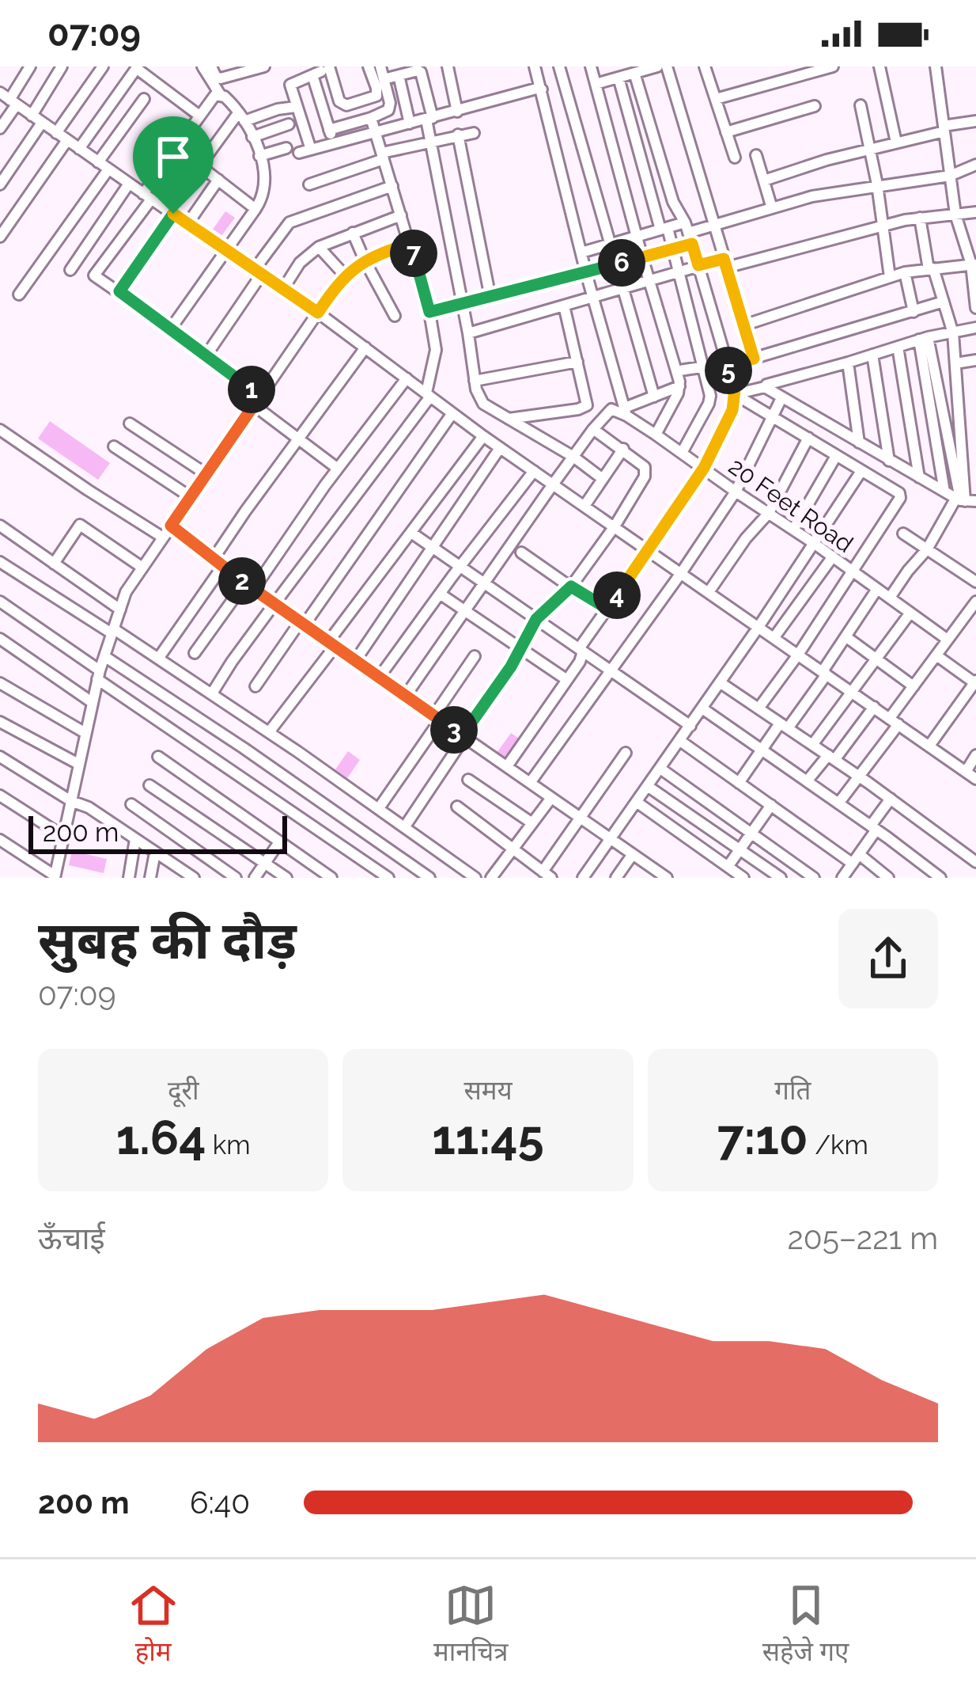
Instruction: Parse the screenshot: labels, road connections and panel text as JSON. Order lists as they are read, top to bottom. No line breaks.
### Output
{"streets":{"street":["20 Feet Road"]},"scale_bar":"200 m","page":{"status":"07:09","pins":["7","6","5","1","2","4","3"],"scale":"200 m","heading":["सुबह की दौड़","07:09"],"stats":[["दूरी","1.64 km"],["समय","11:45"],["गति","7:10 /km"]],"chart":["ऊँचाई","205–221 m"],"list":[{"name":"200 m","note":"6:40"}],"tabs":["होम","मानचित्र","सहेजे गए"]}}
